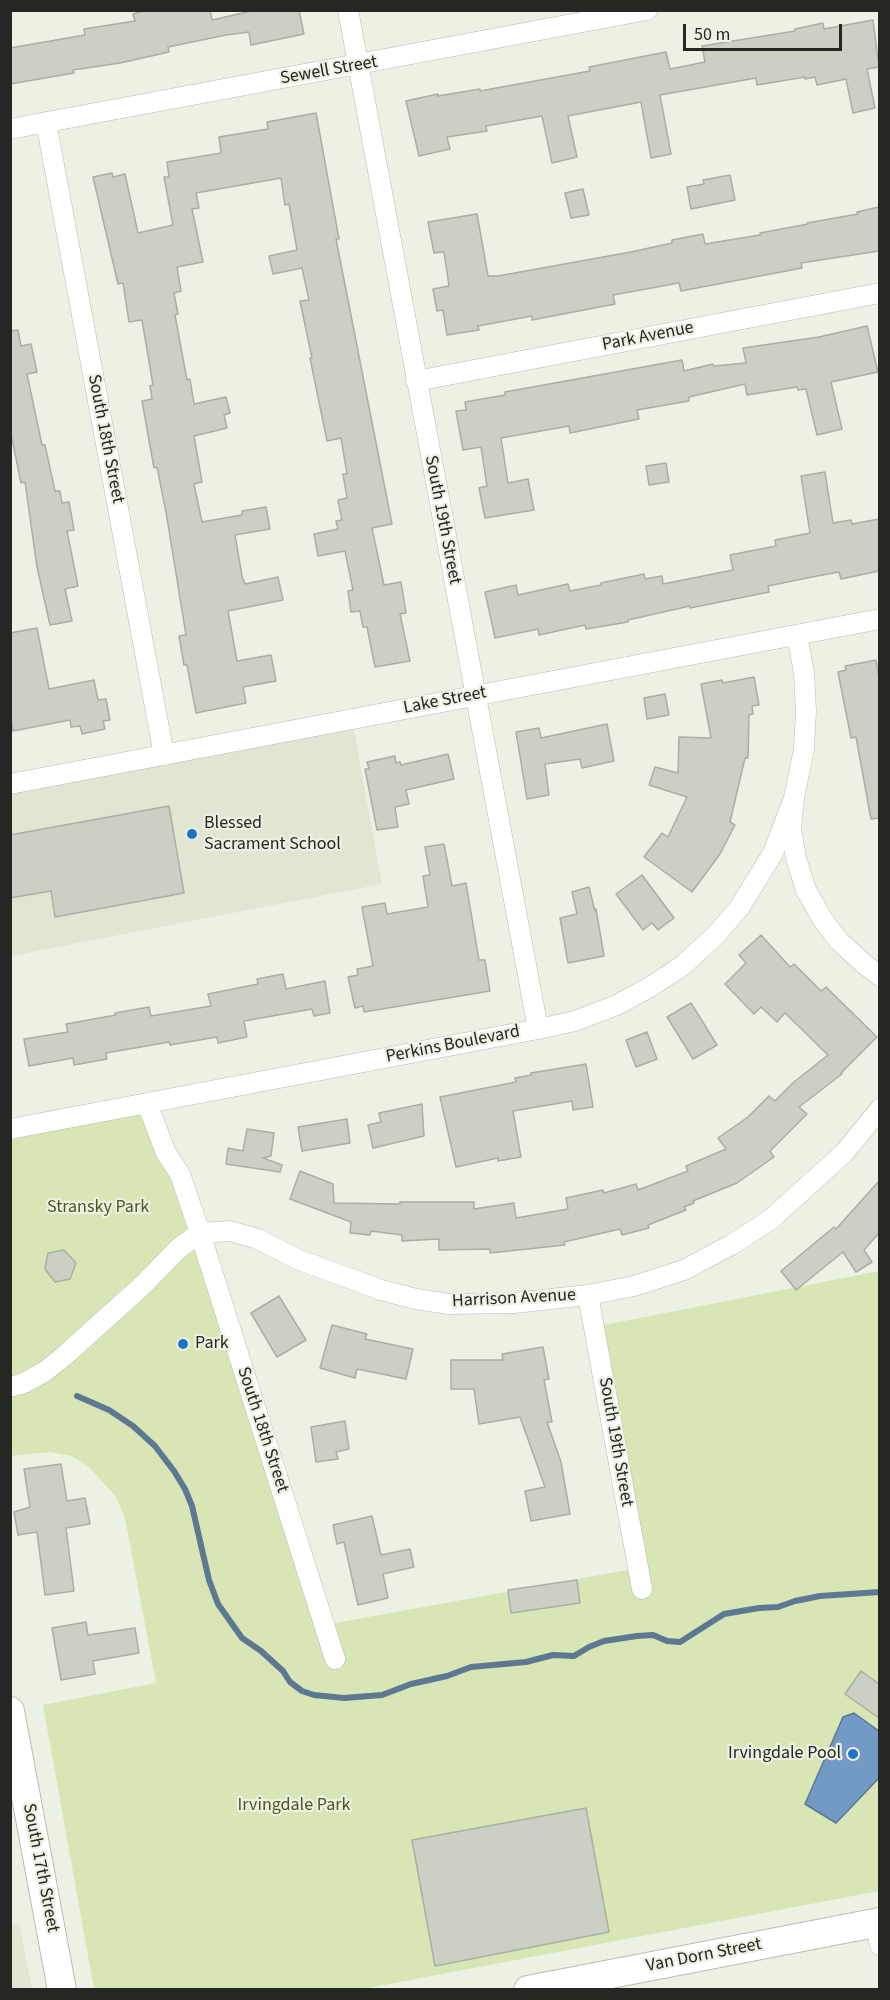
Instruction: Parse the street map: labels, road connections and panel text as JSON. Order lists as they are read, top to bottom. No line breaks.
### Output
{"streets":{"main road":["South 17th Street","Van Dorn Street"],"street":["Sewell Street","Park Avenue","South 18th Street","South 19th Street","Lake Street","Perkins Boulevard","Harrison Avenue"]},"crossings":[["Sewell Street","South 18th Street"],["Sewell Street","South 19th Street"],["Park Avenue","South 19th Street"],["South 18th Street","Lake Street"],["South 18th Street","Perkins Boulevard"],["South 18th Street","Harrison Avenue"],["South 19th Street","Lake Street"],["South 19th Street","Perkins Boulevard"],["South 19th Street","Harrison Avenue"]],"parks":["Stransky Park","Irvingdale Park"],"places":["Blessed Sacrament School","Park","Irvingdale Pool"],"scale_bar":"50 m"}
